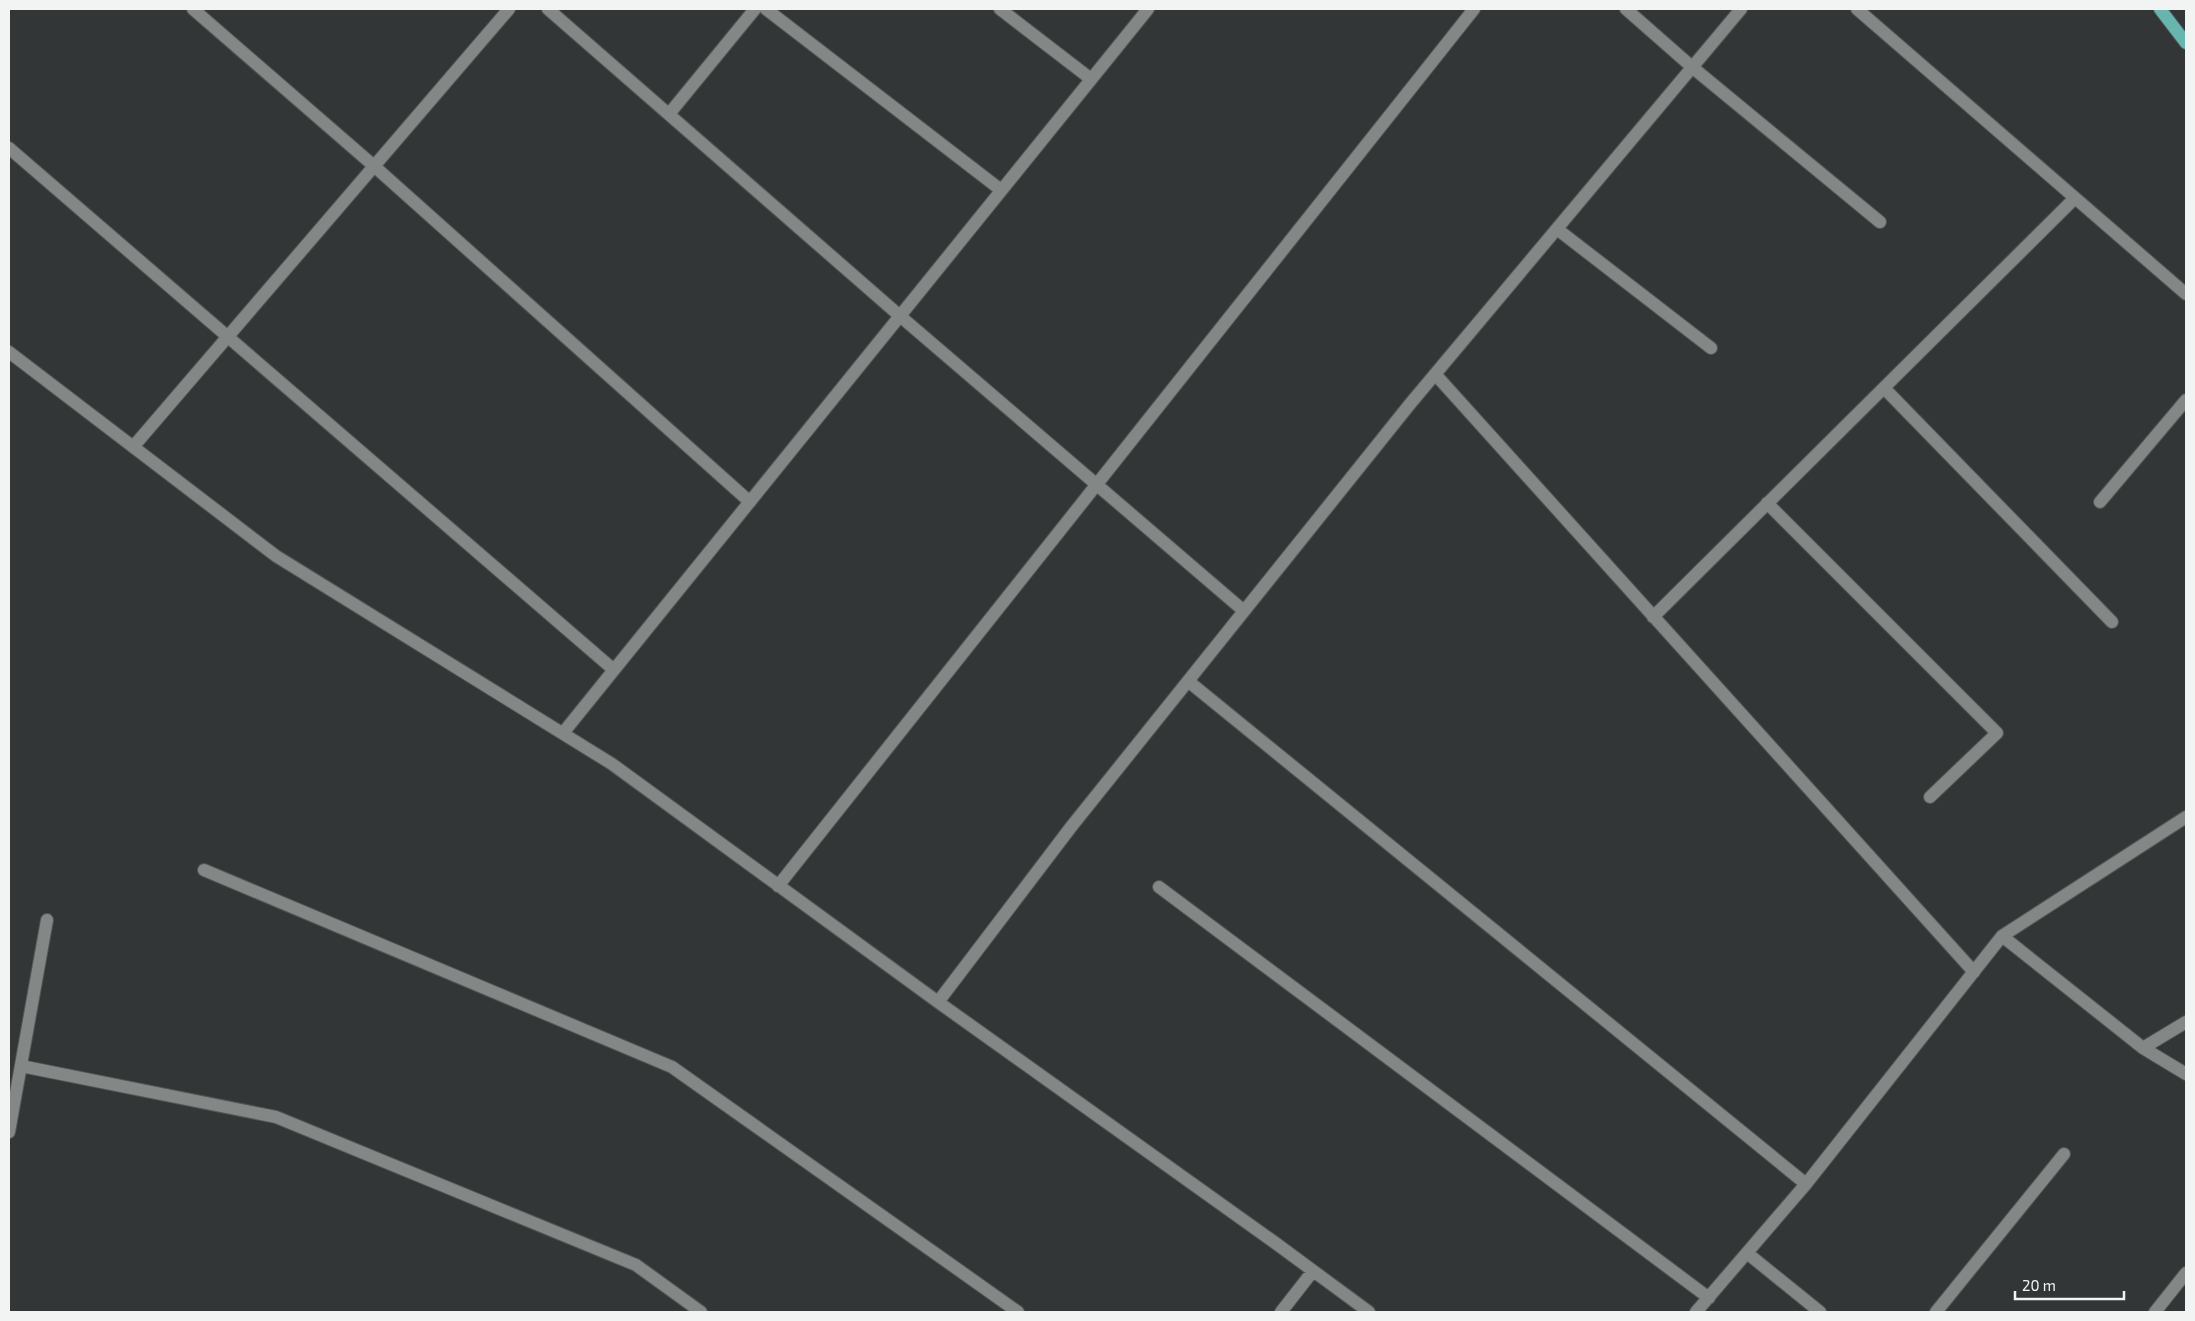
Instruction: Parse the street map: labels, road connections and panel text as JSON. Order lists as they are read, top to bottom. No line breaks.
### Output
{"scale_bar":"20 m"}
